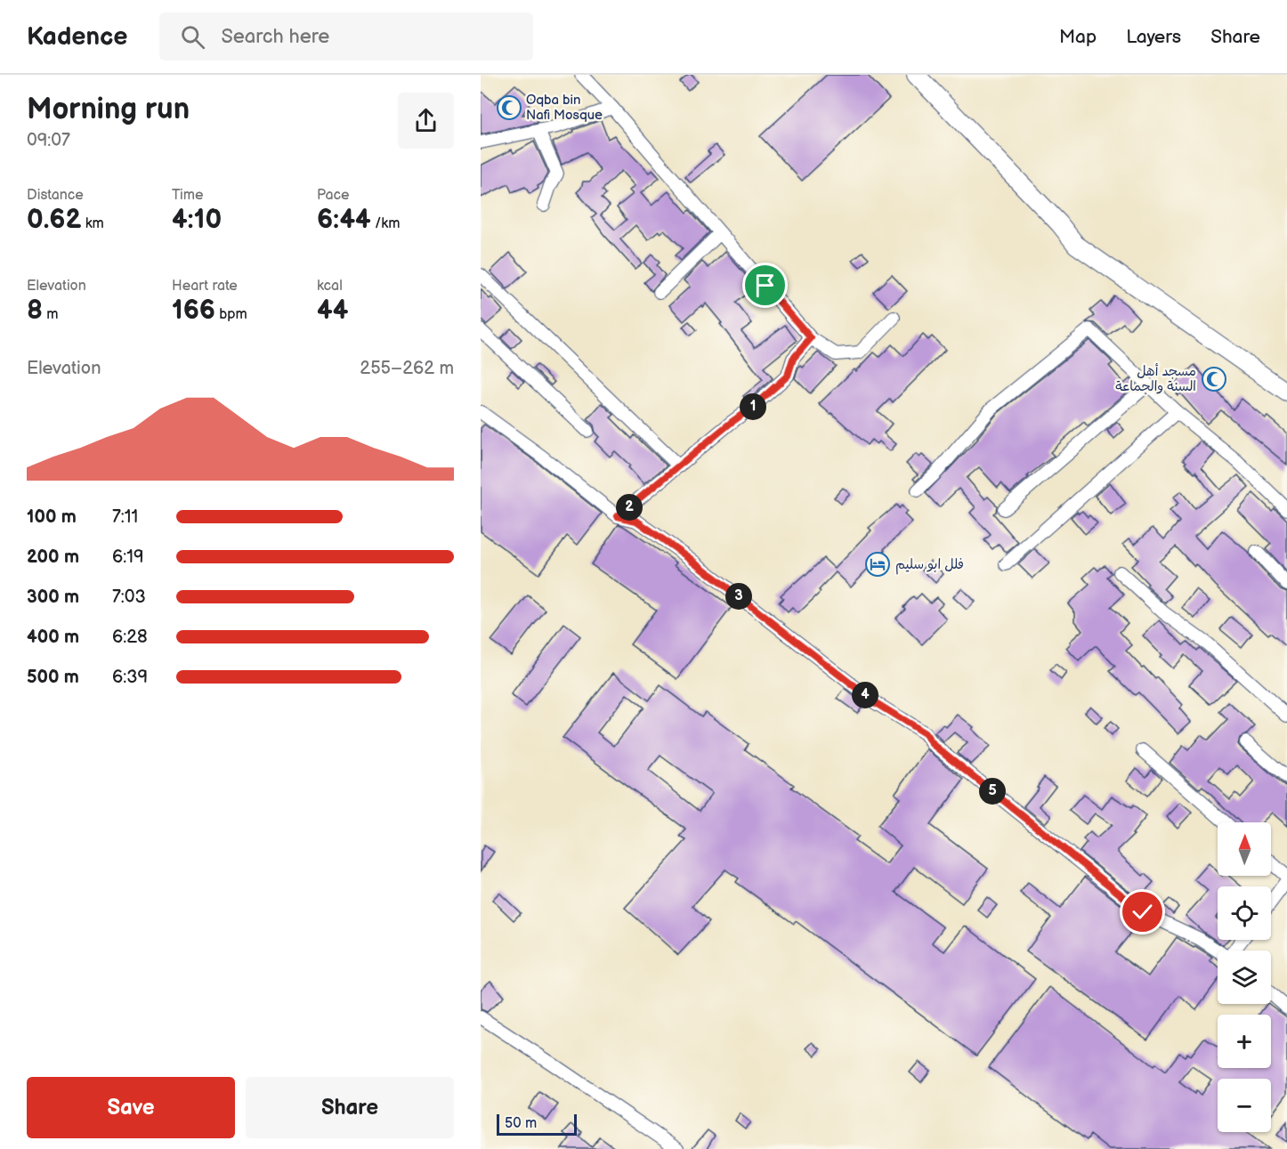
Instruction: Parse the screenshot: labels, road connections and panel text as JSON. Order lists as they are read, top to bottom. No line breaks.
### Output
{"places":{"mosque":["Oqba bin Nafi Mosque","مسجد أهل السنة والجماعة"],"hotel":["فلل ابو سليم"]},"scale_bar":"50 m","north":"top","page":{"header":"Kadence","search":"Search here","nav":["Map","Layers","Share"],"heading":["Morning run","09:07"],"stats":[["Distance","0.62 km"],["Time","4:10"],["Pace","6:44 /km"],["Elevation","8 m"],["Heart rate","166 bpm"],["kcal","44"]],"chart":["Elevation","255–262 m"],"pins":["1","2","3","4","5"],"list":[{"name":"100 m","note":"7:11"},{"name":"200 m","note":"6:19"},{"name":"300 m","note":"7:03"},{"name":"400 m","note":"6:28"},{"name":"500 m","note":"6:39"}],"map_buttons":["+","−"],"buttons":["Save","Share"],"scale":"50 m"}}
